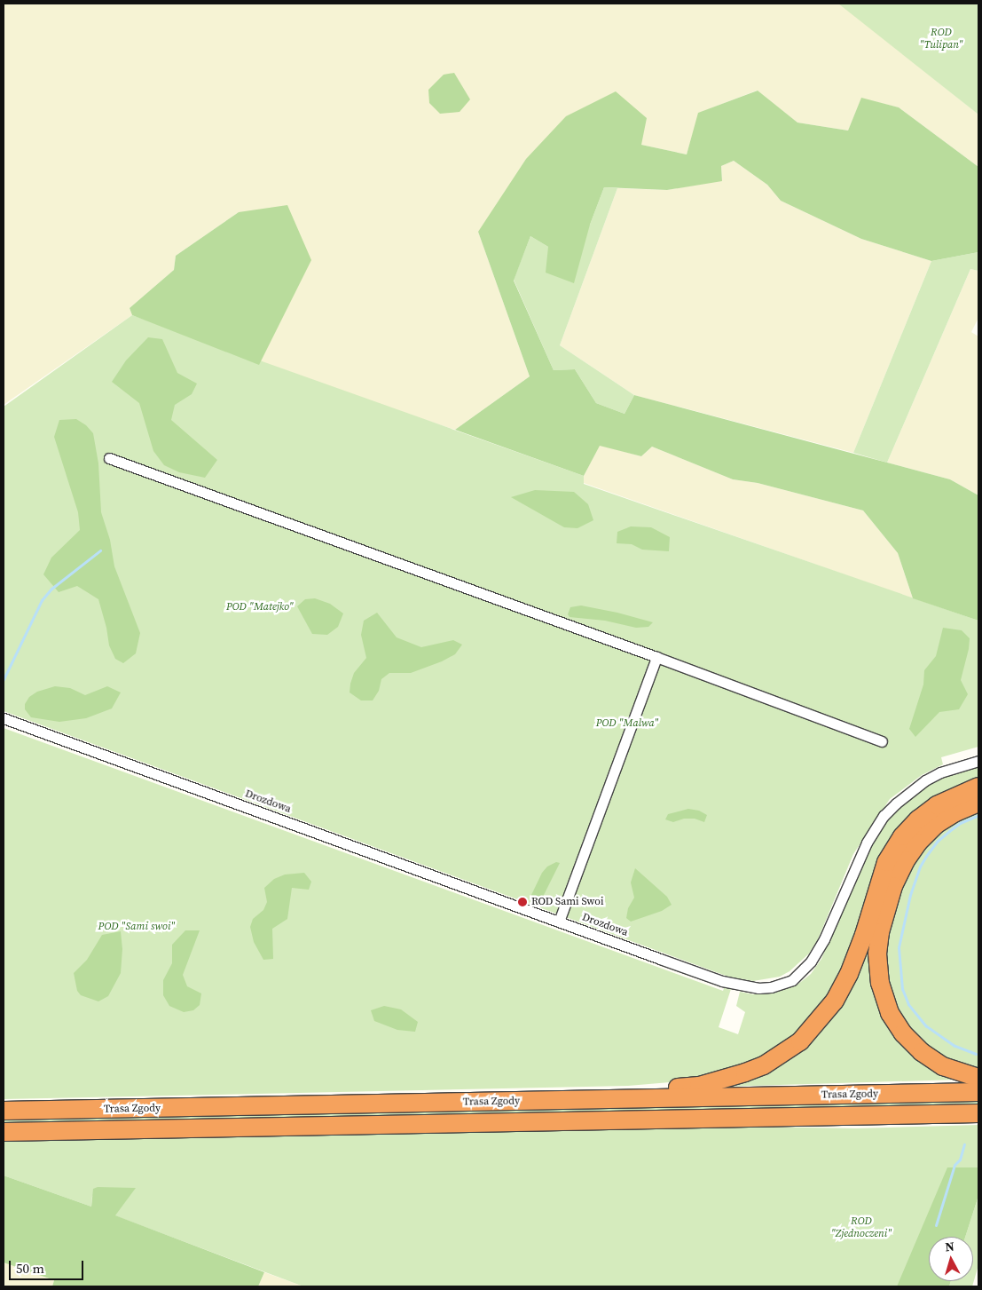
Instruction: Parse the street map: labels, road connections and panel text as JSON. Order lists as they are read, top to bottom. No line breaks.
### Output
{"streets":{"highway":["Trasa Zgody"],"street":["Drozdowa"]},"parks":["ROD \"Tulipan\"","POD \"Matejko\"","POD \"Malwa\"","POD \"Sami swoi\"","ROD \"Zjednoczeni\""],"places":["ROD Sami Swoi"],"scale_bar":"50 m","north":"top"}
